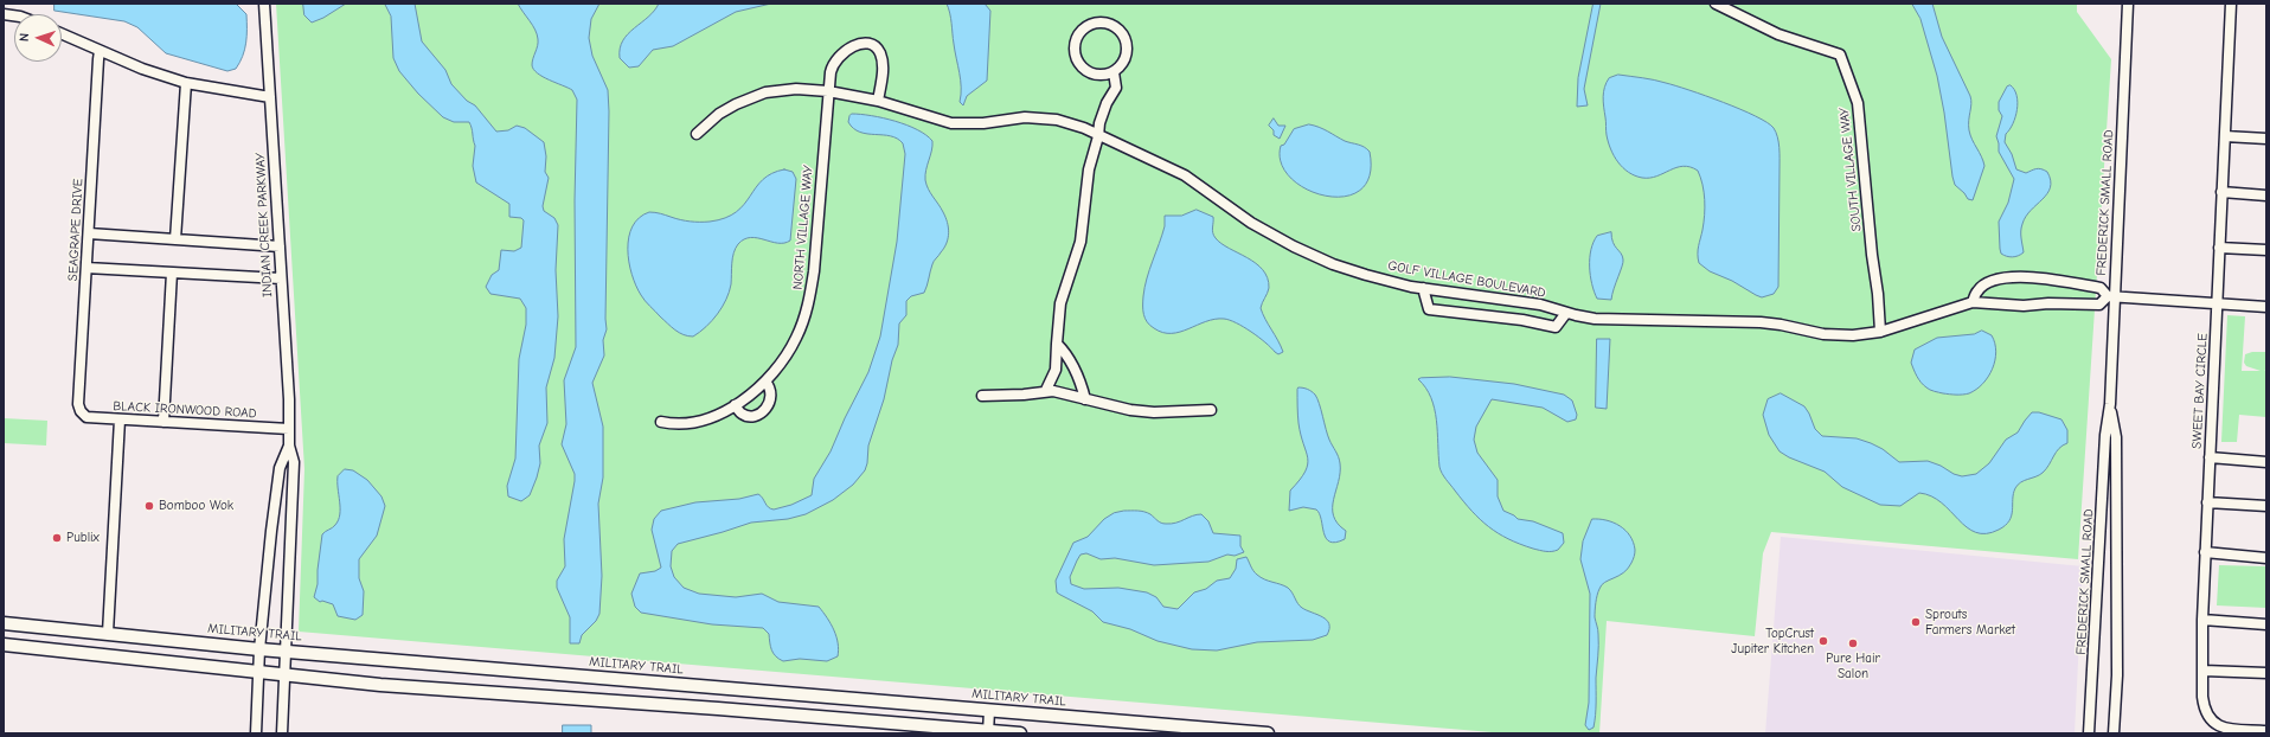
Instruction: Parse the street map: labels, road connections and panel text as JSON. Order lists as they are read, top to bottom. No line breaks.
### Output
{"streets":{"main road":["MILITARY TRAIL"],"street":["SOUTH VILLAGE WAY","FREDERICK SMALL ROAD","INDIAN CREEK PARKWAY","NORTH VILLAGE WAY","SEAGRAPE DRIVE","GOLF VILLAGE BOULEVARD","SWEET BAY CIRCLE","BLACK IRONWOOD ROAD"]},"crossings":[["SOUTH VILLAGE WAY","GOLF VILLAGE BOULEVARD"],["FREDERICK SMALL ROAD","GOLF VILLAGE BOULEVARD"],["INDIAN CREEK PARKWAY","BLACK IRONWOOD ROAD"],["INDIAN CREEK PARKWAY","MILITARY TRAIL"],["NORTH VILLAGE WAY","GOLF VILLAGE BOULEVARD"],["SEAGRAPE DRIVE","BLACK IRONWOOD ROAD"]],"places":["Bomboo Wok","Publix","Sprouts Farmers Market","TopCrust Jupiter Kitchen","Pure Hair Salon"],"north":"left"}
